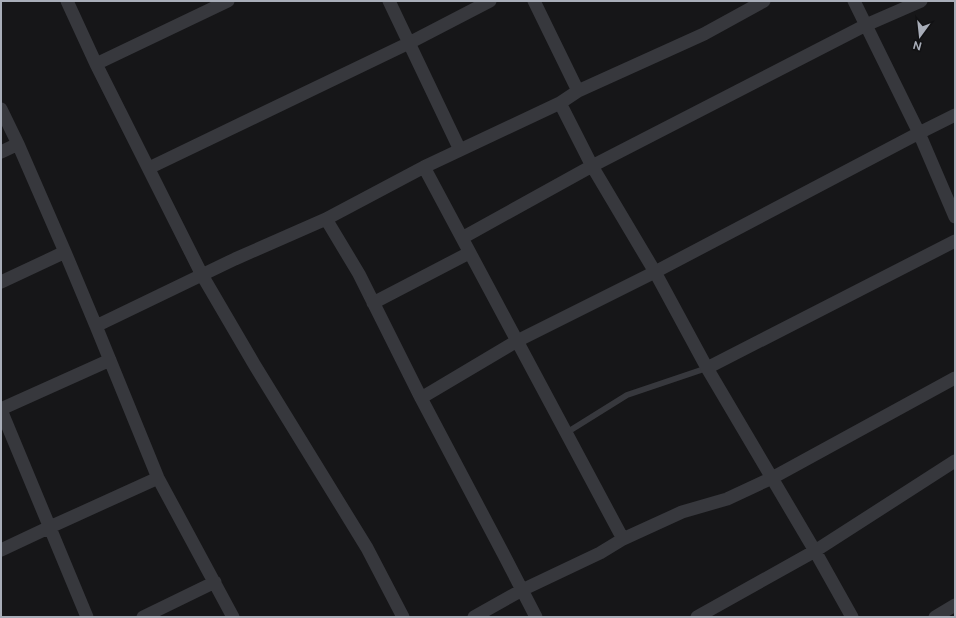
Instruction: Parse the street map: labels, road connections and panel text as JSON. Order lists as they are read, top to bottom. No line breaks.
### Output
{"north":"bottom"}
